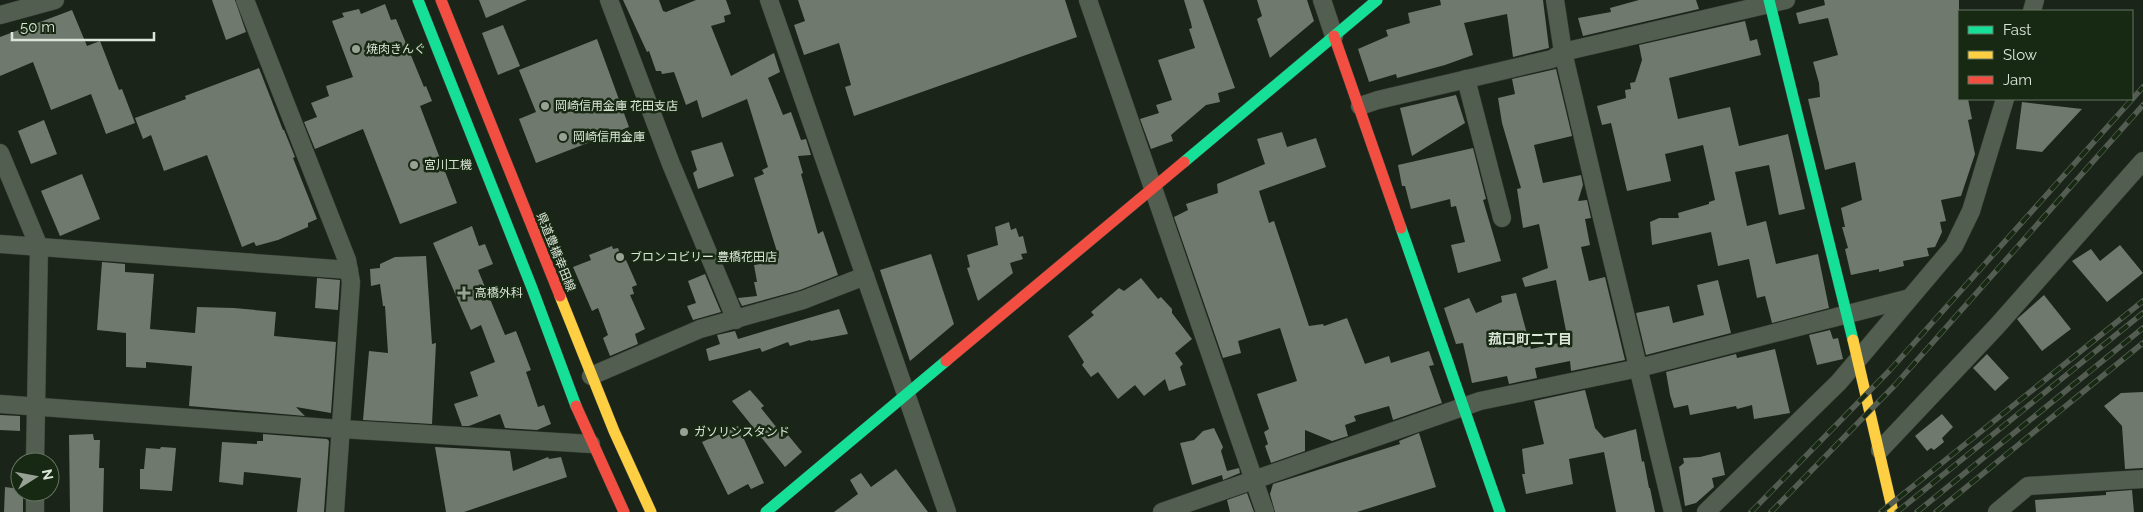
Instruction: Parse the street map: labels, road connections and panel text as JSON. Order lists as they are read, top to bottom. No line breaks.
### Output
{"streets":{"street":["県道豊橋幸田線"]},"districts":["菰口町二丁目"],"places":{"other":["焼肉きんぐ","岡崎信用金庫 花田支店","岡崎信用金庫","宮川工機","ブロンコビリー 豊橋花田店","ガソリンスタンド"],"health":["高橋外科"]},"legend":["Fast","Slow","Jam"],"scale_bar":"50 m","north":"right"}
